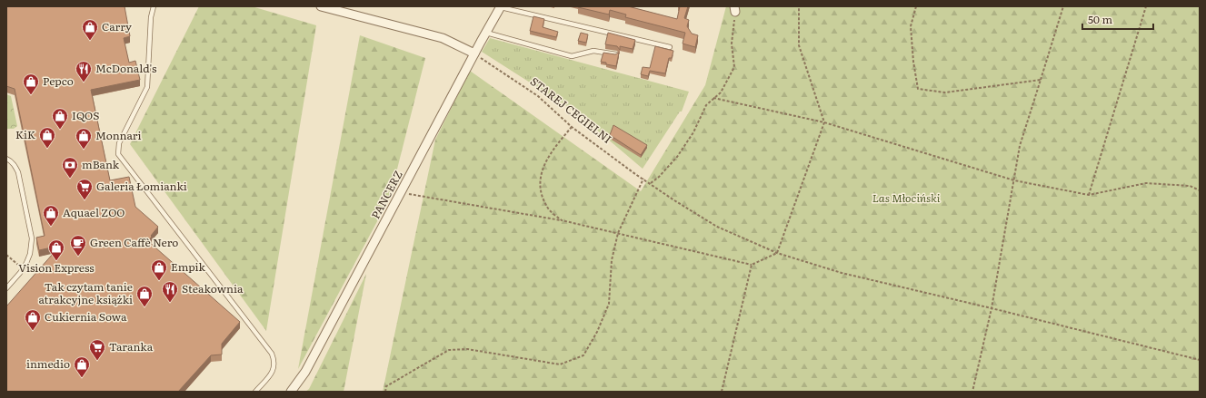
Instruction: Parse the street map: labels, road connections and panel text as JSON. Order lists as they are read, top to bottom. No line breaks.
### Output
{"streets":{"street":["PANCERZ"],"path":["STAREJ CEGIELNI"]},"crossings":[["STAREJ CEGIELNI","PANCERZ"]],"parks":["Las Młociński"],"places":{"shop":["Carry","Pepco","IQOS","KiK","Monnari","Aquael ZOO","Vision Express","Empik","Tak czytam tanie atrakcyjne książki","Cukiernia Sowa","inmedio"],"restaurant":["McDonald's","Steakownia"],"bank":["mBank"],"supermarket":["Galeria Łomianki","Taranka"],"cafe":["Green Caffè Nero"]},"scale_bar":"50 m"}
